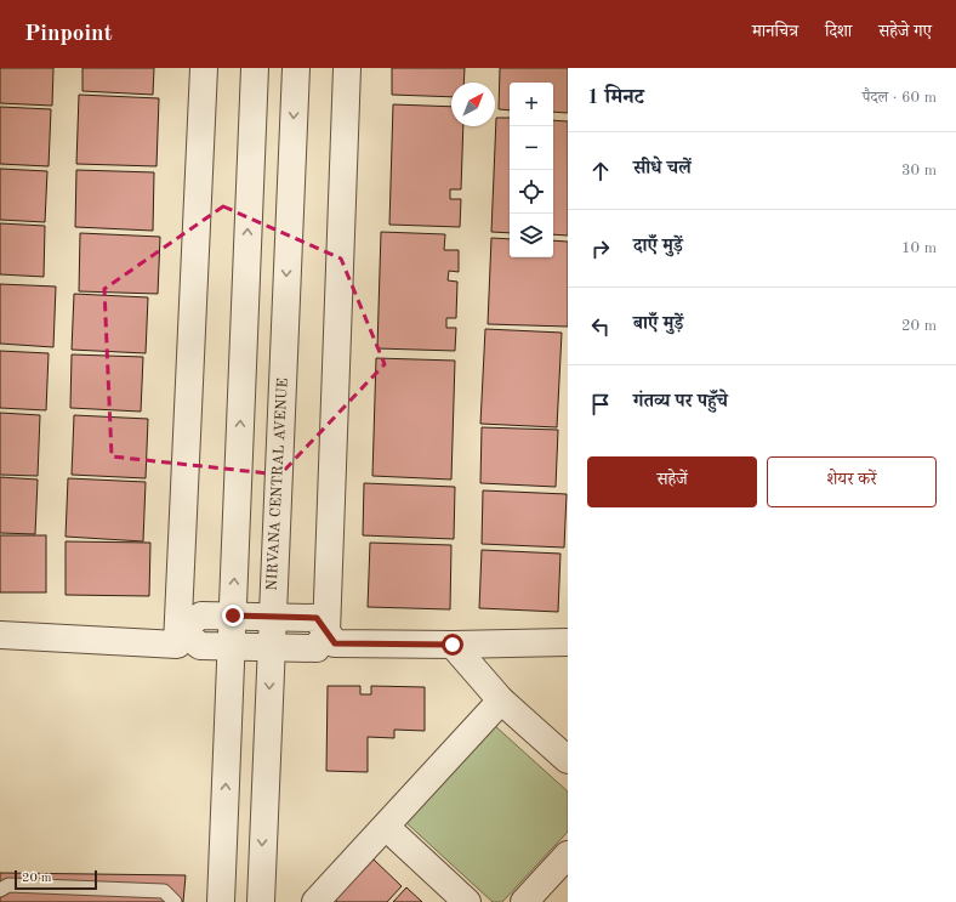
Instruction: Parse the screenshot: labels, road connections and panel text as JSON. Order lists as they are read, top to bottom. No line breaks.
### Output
{"streets":{"street":["NIRVANA CENTRAL AVENUE"]},"scale_bar":"20 m","north":"top right","page":{"header":"Pinpoint","nav":["मानचित्र","दिशा","सहेजे गए"],"heading":["1 मिनट","पैदल · 60 m"],"map_buttons":["+","−"],"list":[["सीधे चलें","30 m"],["दाएँ मुड़ें","10 m"],["बाएँ मुड़ें","20 m"],"गंतव्य पर पहुँचे"],"buttons":["सहेजें","शेयर करें"],"scale":"20 m"}}
